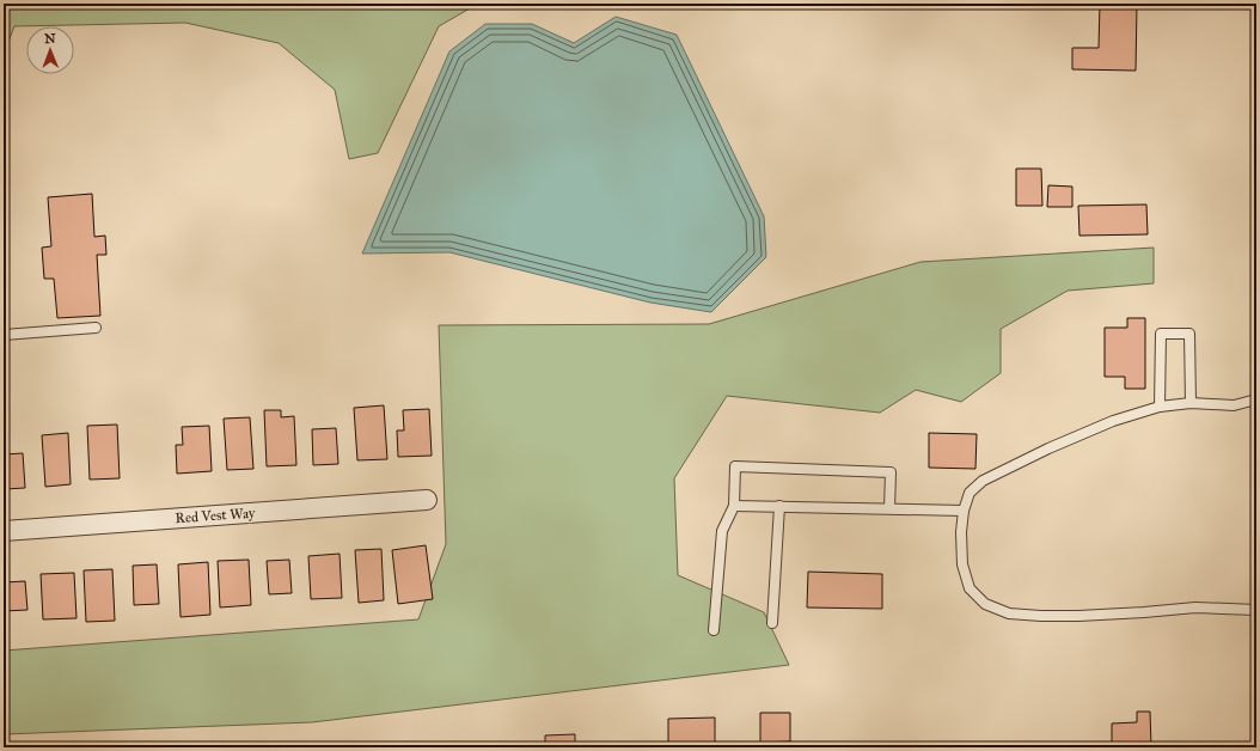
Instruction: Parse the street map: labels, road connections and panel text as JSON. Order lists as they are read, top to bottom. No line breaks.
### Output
{"streets":{"street":["Red Vest Way"]},"north":"top"}
